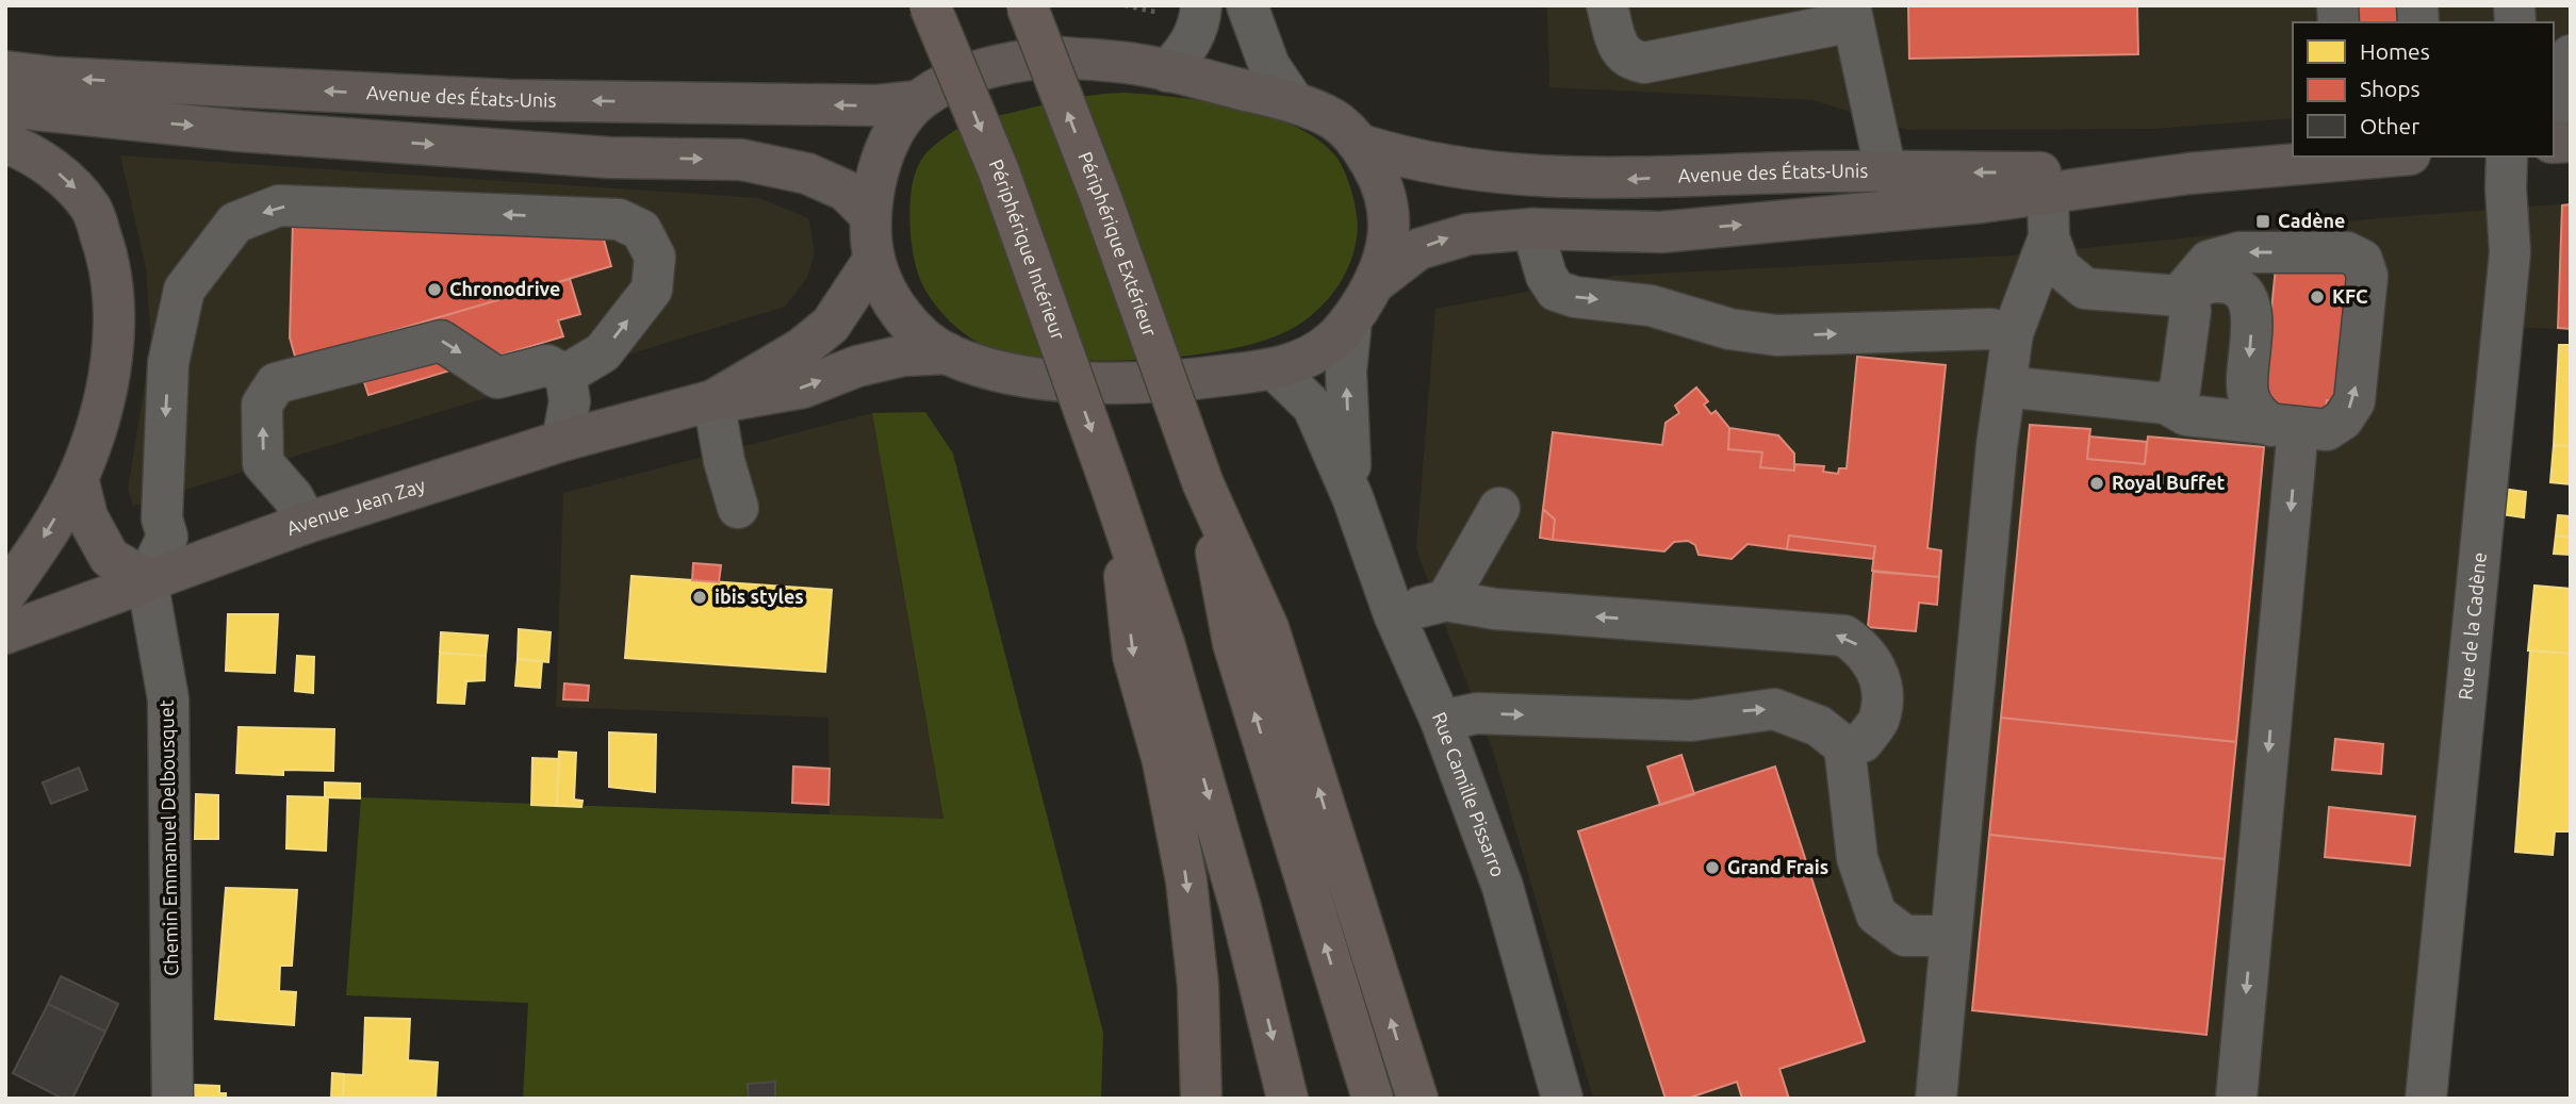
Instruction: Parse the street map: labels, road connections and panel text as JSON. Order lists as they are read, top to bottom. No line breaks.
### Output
{"streets":{"highway":["Périphérique Extérieur","Périphérique Intérieur"],"main road":["Avenue des États-Unis","Avenue Jean Zay"],"street":["Rue de la Cadène","Rue Camille Pissarro","Chemin Emmanuel Delbousquet"]},"crossings":[["Avenue Jean Zay","Chemin Emmanuel Delbousquet"]],"one_way":["Périphérique Extérieur","Périphérique Intérieur"],"places":{"transit":["Cadène"],"other":["Chronodrive","KFC","Royal Buffet","ibis styles","Grand Frais"]},"legend":["Homes","Shops","Other"]}
